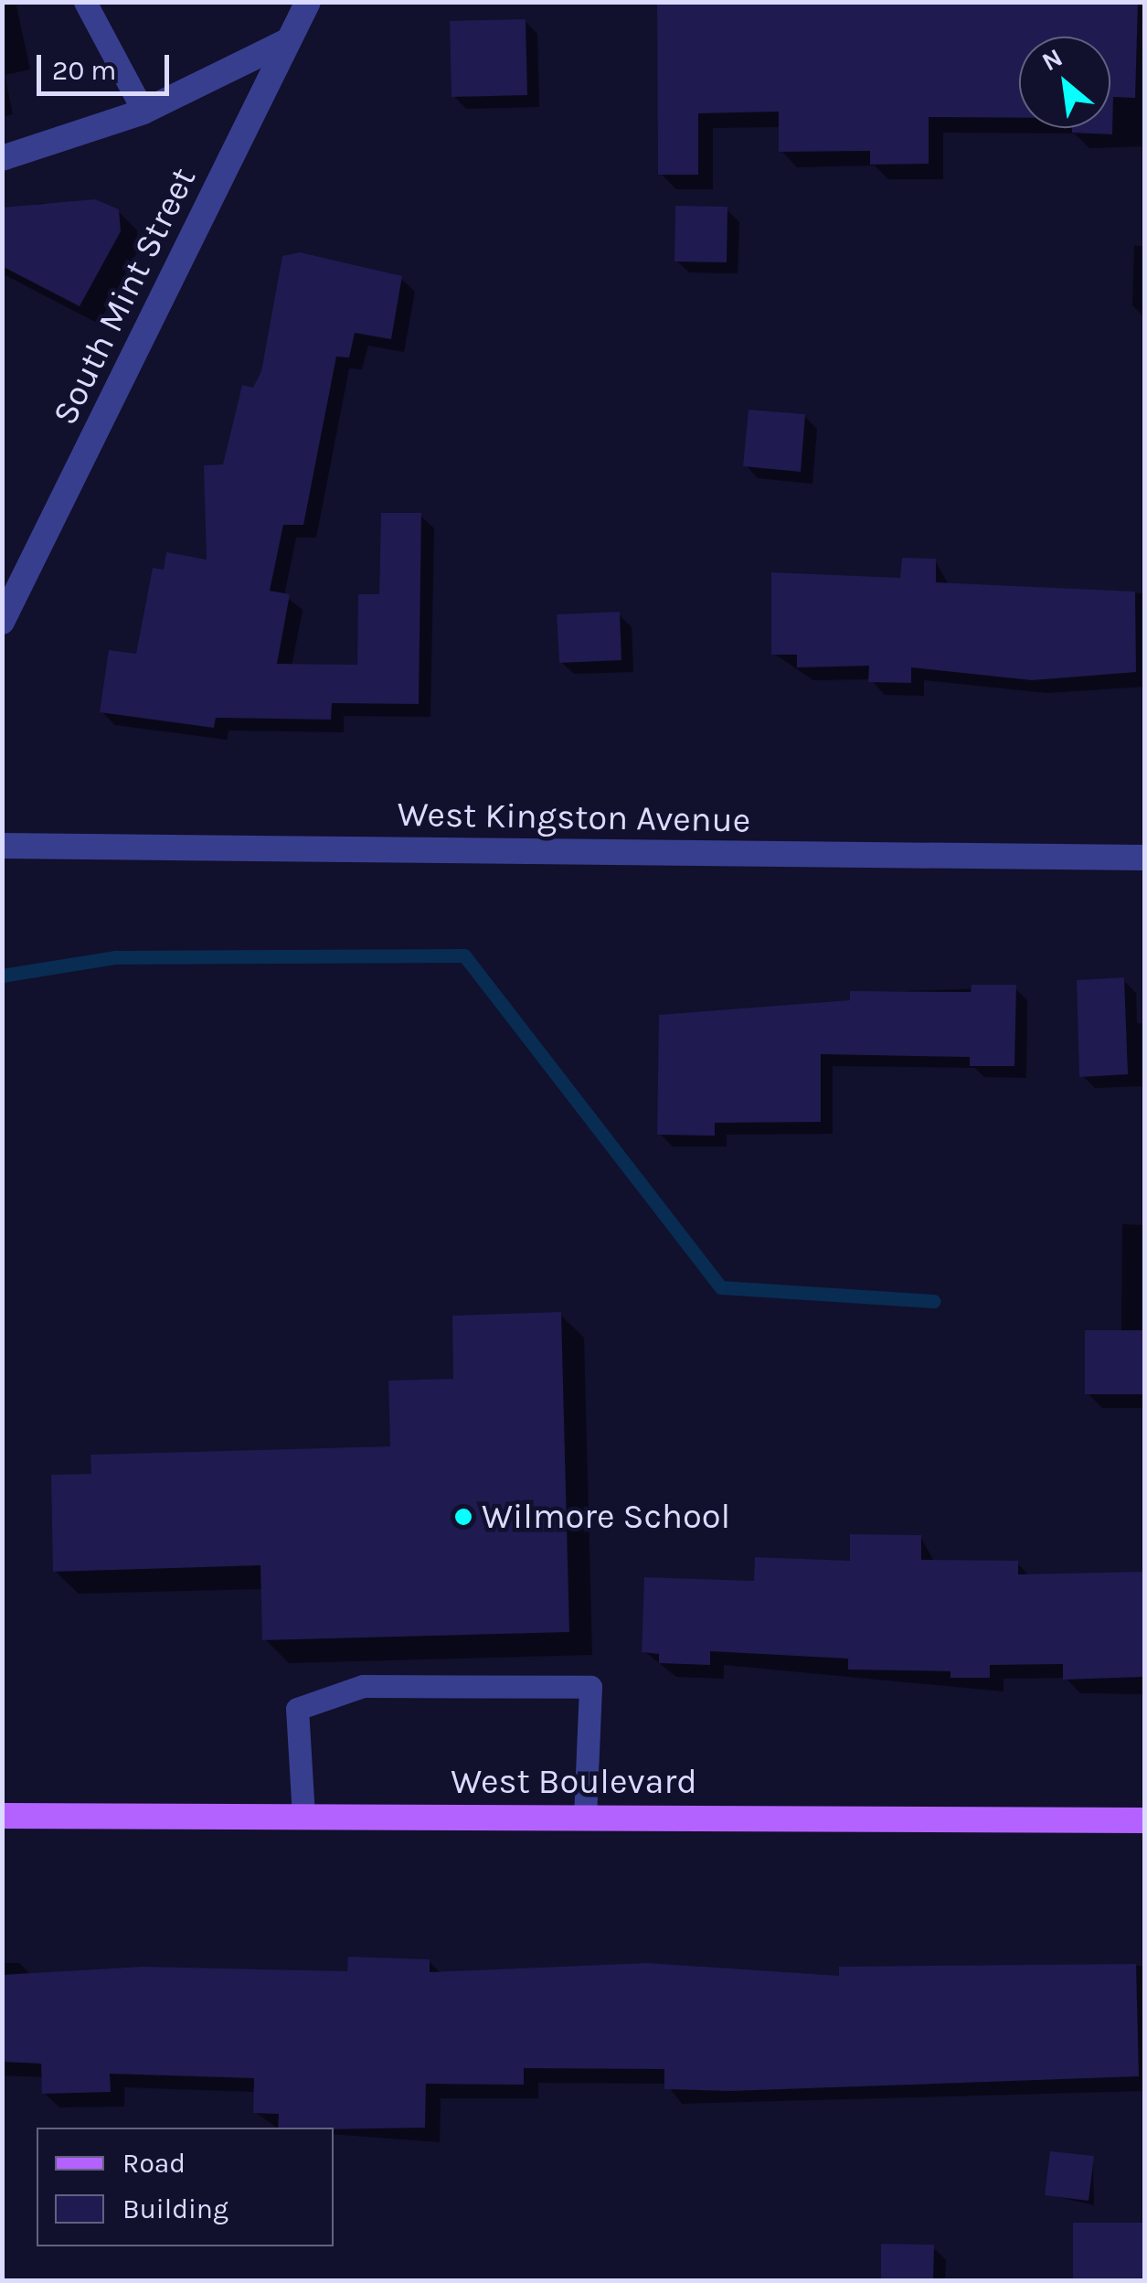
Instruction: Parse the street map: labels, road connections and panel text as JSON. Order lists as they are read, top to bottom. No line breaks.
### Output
{"streets":{"main road":["West Boulevard"],"street":["South Mint Street","West Kingston Avenue"]},"places":["Wilmore School"],"legend":["Road","Building"],"scale_bar":"20 m","north":"top left"}
